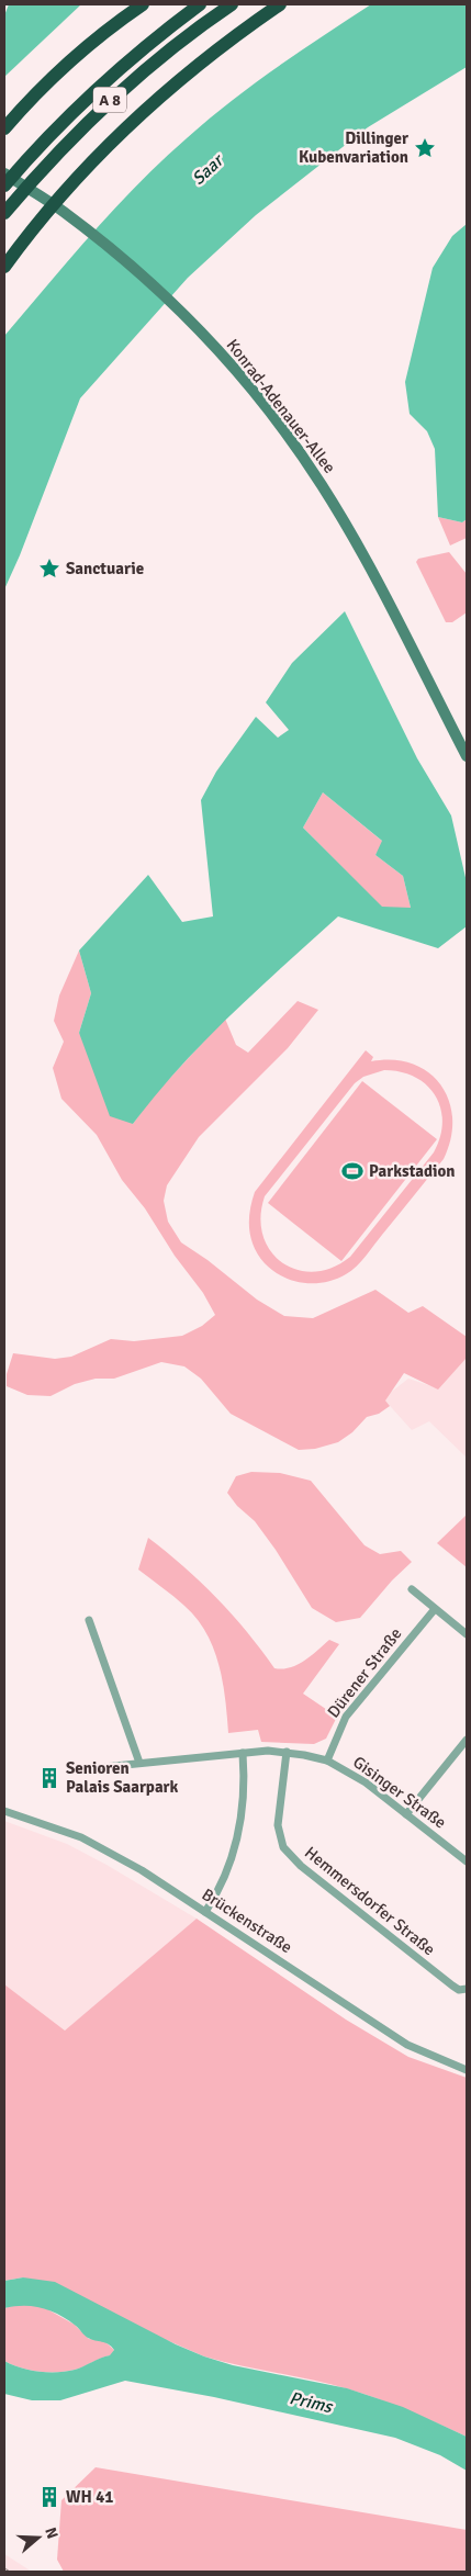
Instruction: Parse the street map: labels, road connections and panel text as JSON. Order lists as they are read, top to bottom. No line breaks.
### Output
{"streets":{"highway":["A 8"],"street":["Konrad-Adenauer-Allee","Dürener Straße","Gisinger Straße","Hemmersdorfer Straße","Brückenstraße"]},"crossings":[["Dürener Straße","Gisinger Straße"],["Gisinger Straße","Hemmersdorfer Straße"]],"water":["Saar","Prims"],"places":{"place":["Dillinger Kubenvariation","Sanctuarie"],"sports":["Parkstadion"],"building":["Senioren Palais Saarpark","WH 41"]},"north":"right"}
